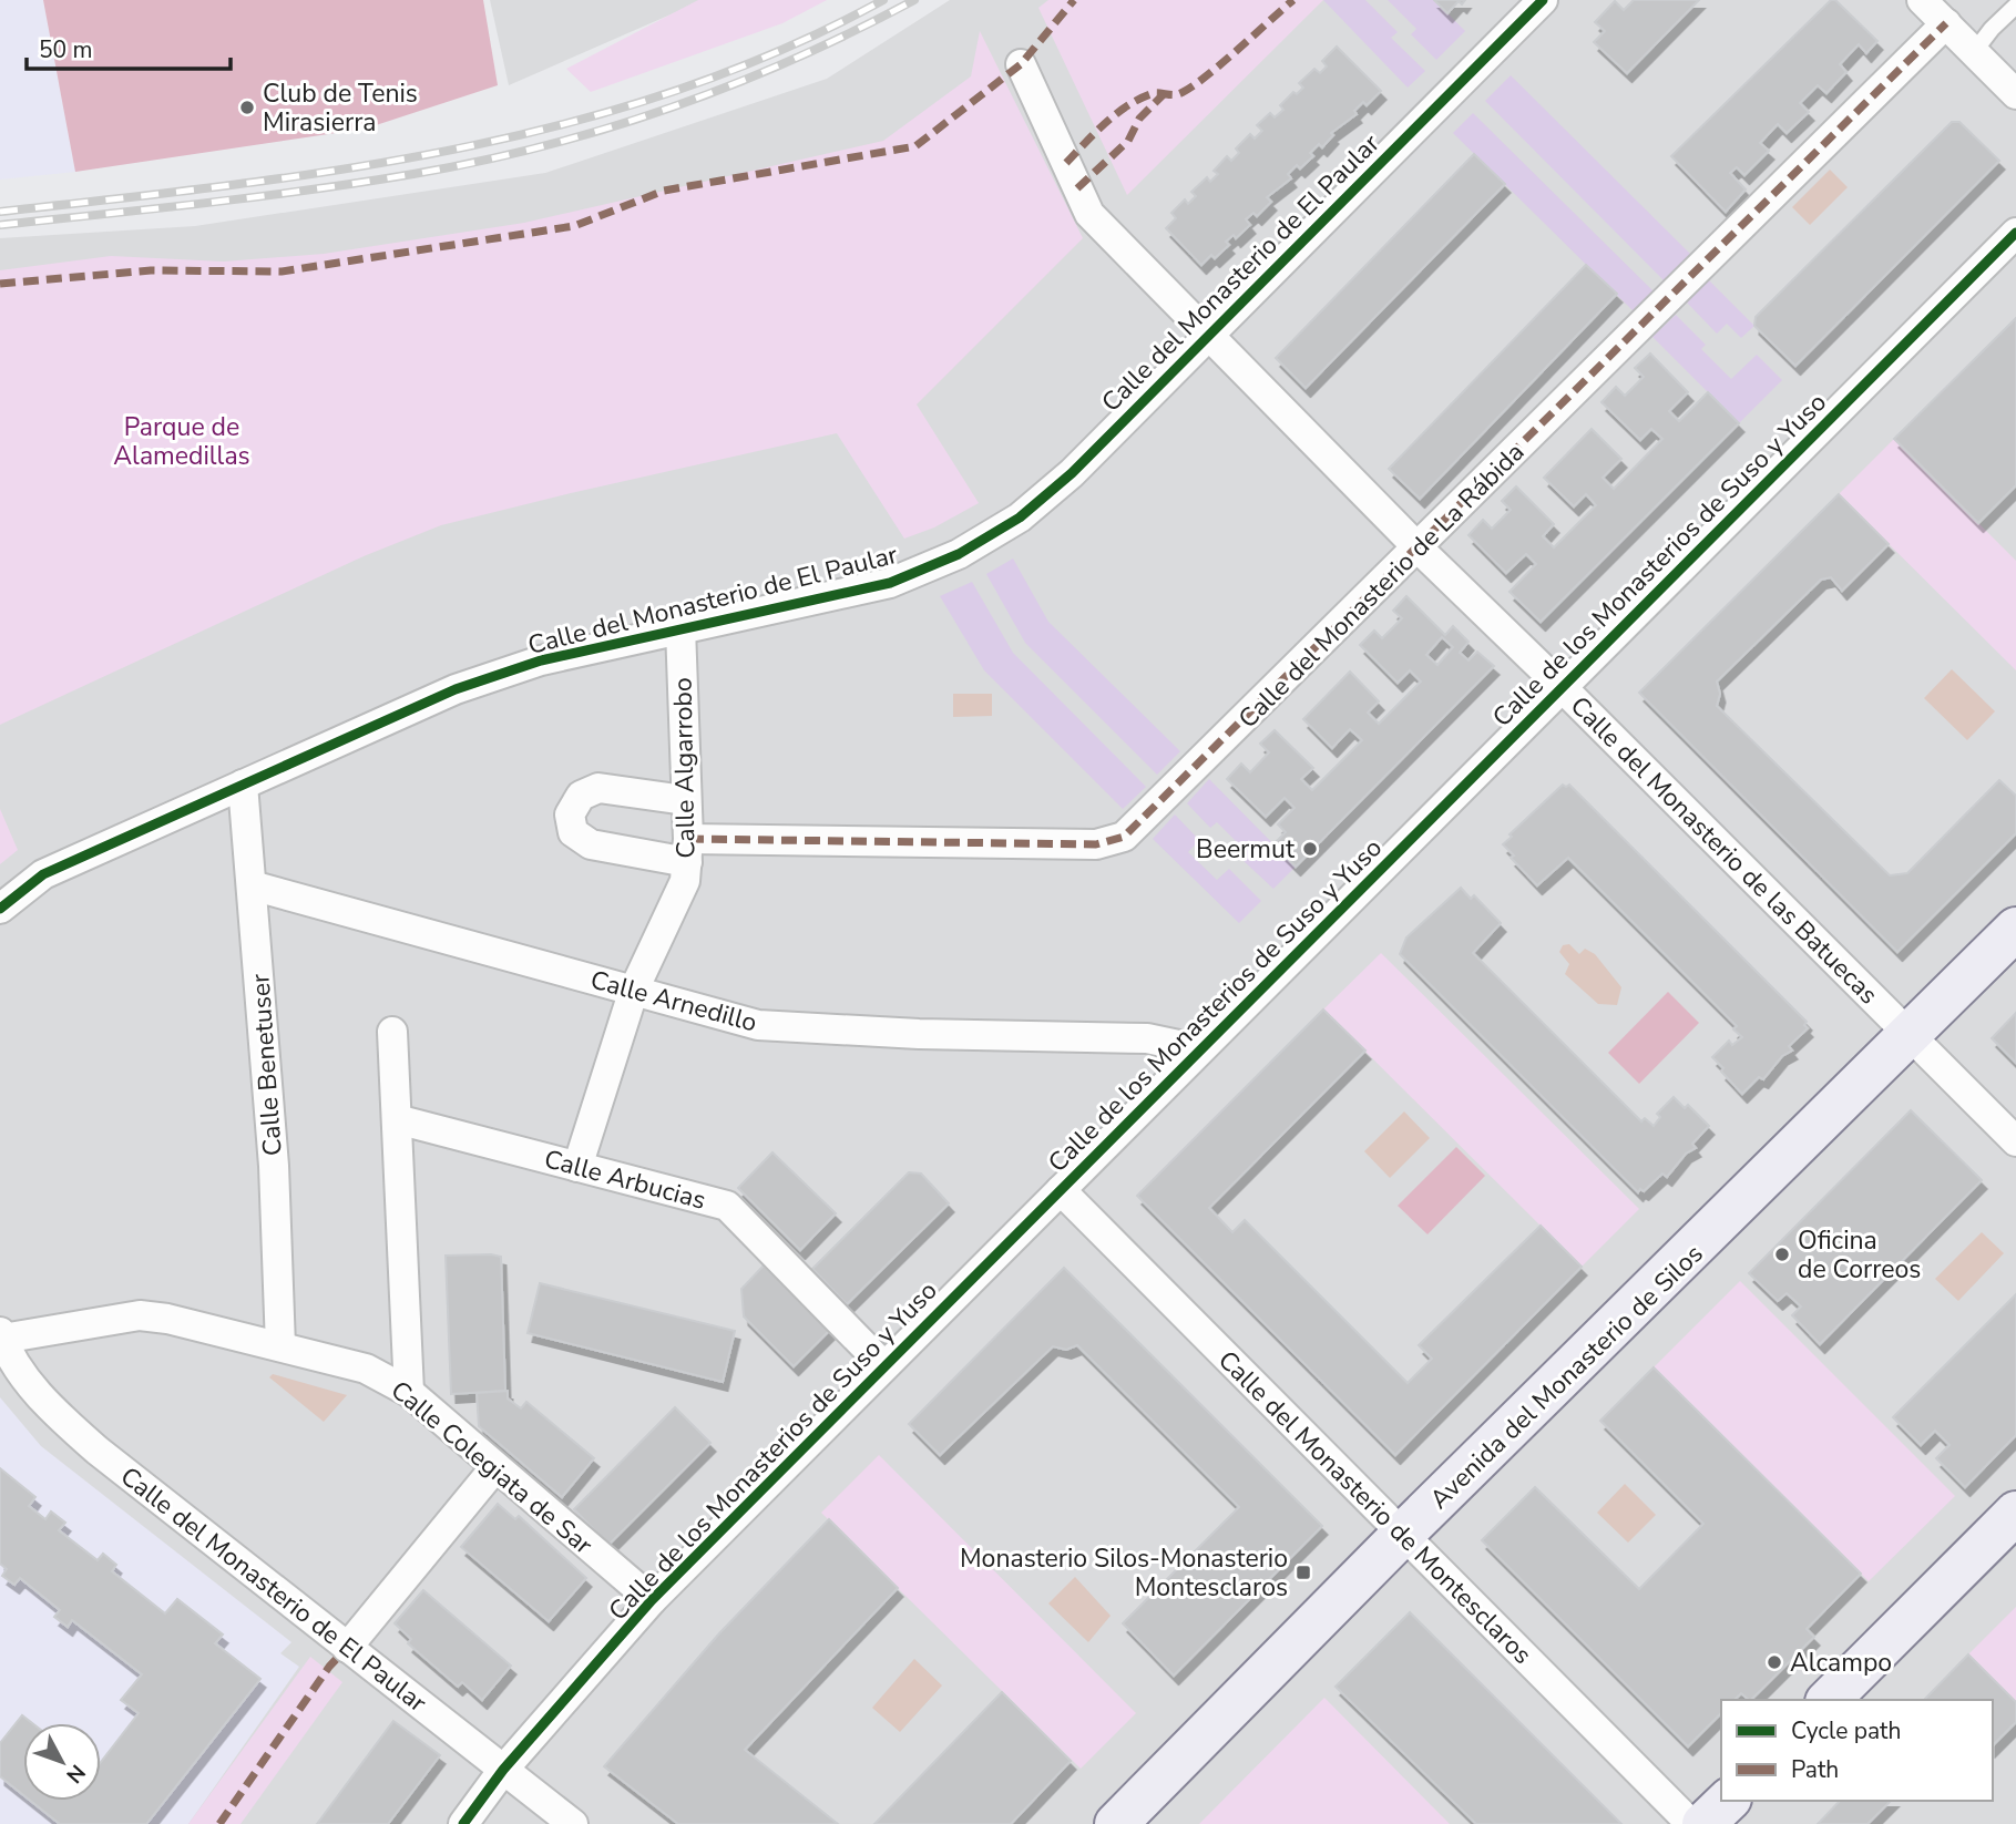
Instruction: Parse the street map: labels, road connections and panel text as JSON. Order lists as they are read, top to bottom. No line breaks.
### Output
{"streets":{"street":["Calle del Monasterio de El Paular","Calle de los Monasterios de Suso y Yuso","Calle del Monasterio de La Rábida","Calle Algarrobo","Calle del Monasterio de las Batuecas","Calle Arnedillo","Calle Benetuser","Calle Arbucias","Avenida del Monasterio de Silos","Calle Colegiata de Sar","Calle del Monasterio de Montesclaros"]},"crossings":[["Calle del Monasterio de El Paular","Calle de los Monasterios de Suso y Yuso"],["Calle del Monasterio de El Paular","Calle Algarrobo"],["Calle del Monasterio de El Paular","Calle del Monasterio de las Batuecas"],["Calle del Monasterio de El Paular","Calle Benetuser"],["Calle del Monasterio de El Paular","Calle Colegiata de Sar"],["Calle de los Monasterios de Suso y Yuso","Calle del Monasterio de las Batuecas"],["Calle de los Monasterios de Suso y Yuso","Calle Arnedillo"],["Calle de los Monasterios de Suso y Yuso","Calle Arbucias"],["Calle de los Monasterios de Suso y Yuso","Calle Colegiata de Sar"],["Calle de los Monasterios de Suso y Yuso","Calle del Monasterio de Montesclaros"],["Calle del Monasterio de La Rábida","Calle Algarrobo"],["Calle del Monasterio de La Rábida","Calle del Monasterio de las Batuecas"],["Calle Algarrobo","Calle Arnedillo"],["Calle Algarrobo","Calle Arbucias"],["Calle del Monasterio de las Batuecas","Avenida del Monasterio de Silos"],["Calle Arnedillo","Calle Benetuser"],["Calle Benetuser","Calle Colegiata de Sar"],["Avenida del Monasterio de Silos","Calle del Monasterio de Montesclaros"]],"parks":["Parque de Alamedillas"],"places":{"other":["Club de Tenis Mirasierra","Beermut","Oficina de Correos","Alcampo"],"transit":["Monasterio Silos-Monasterio Montesclaros"]},"legend":["Cycle path","Path"],"scale_bar":"50 m","north":"bottom right"}
